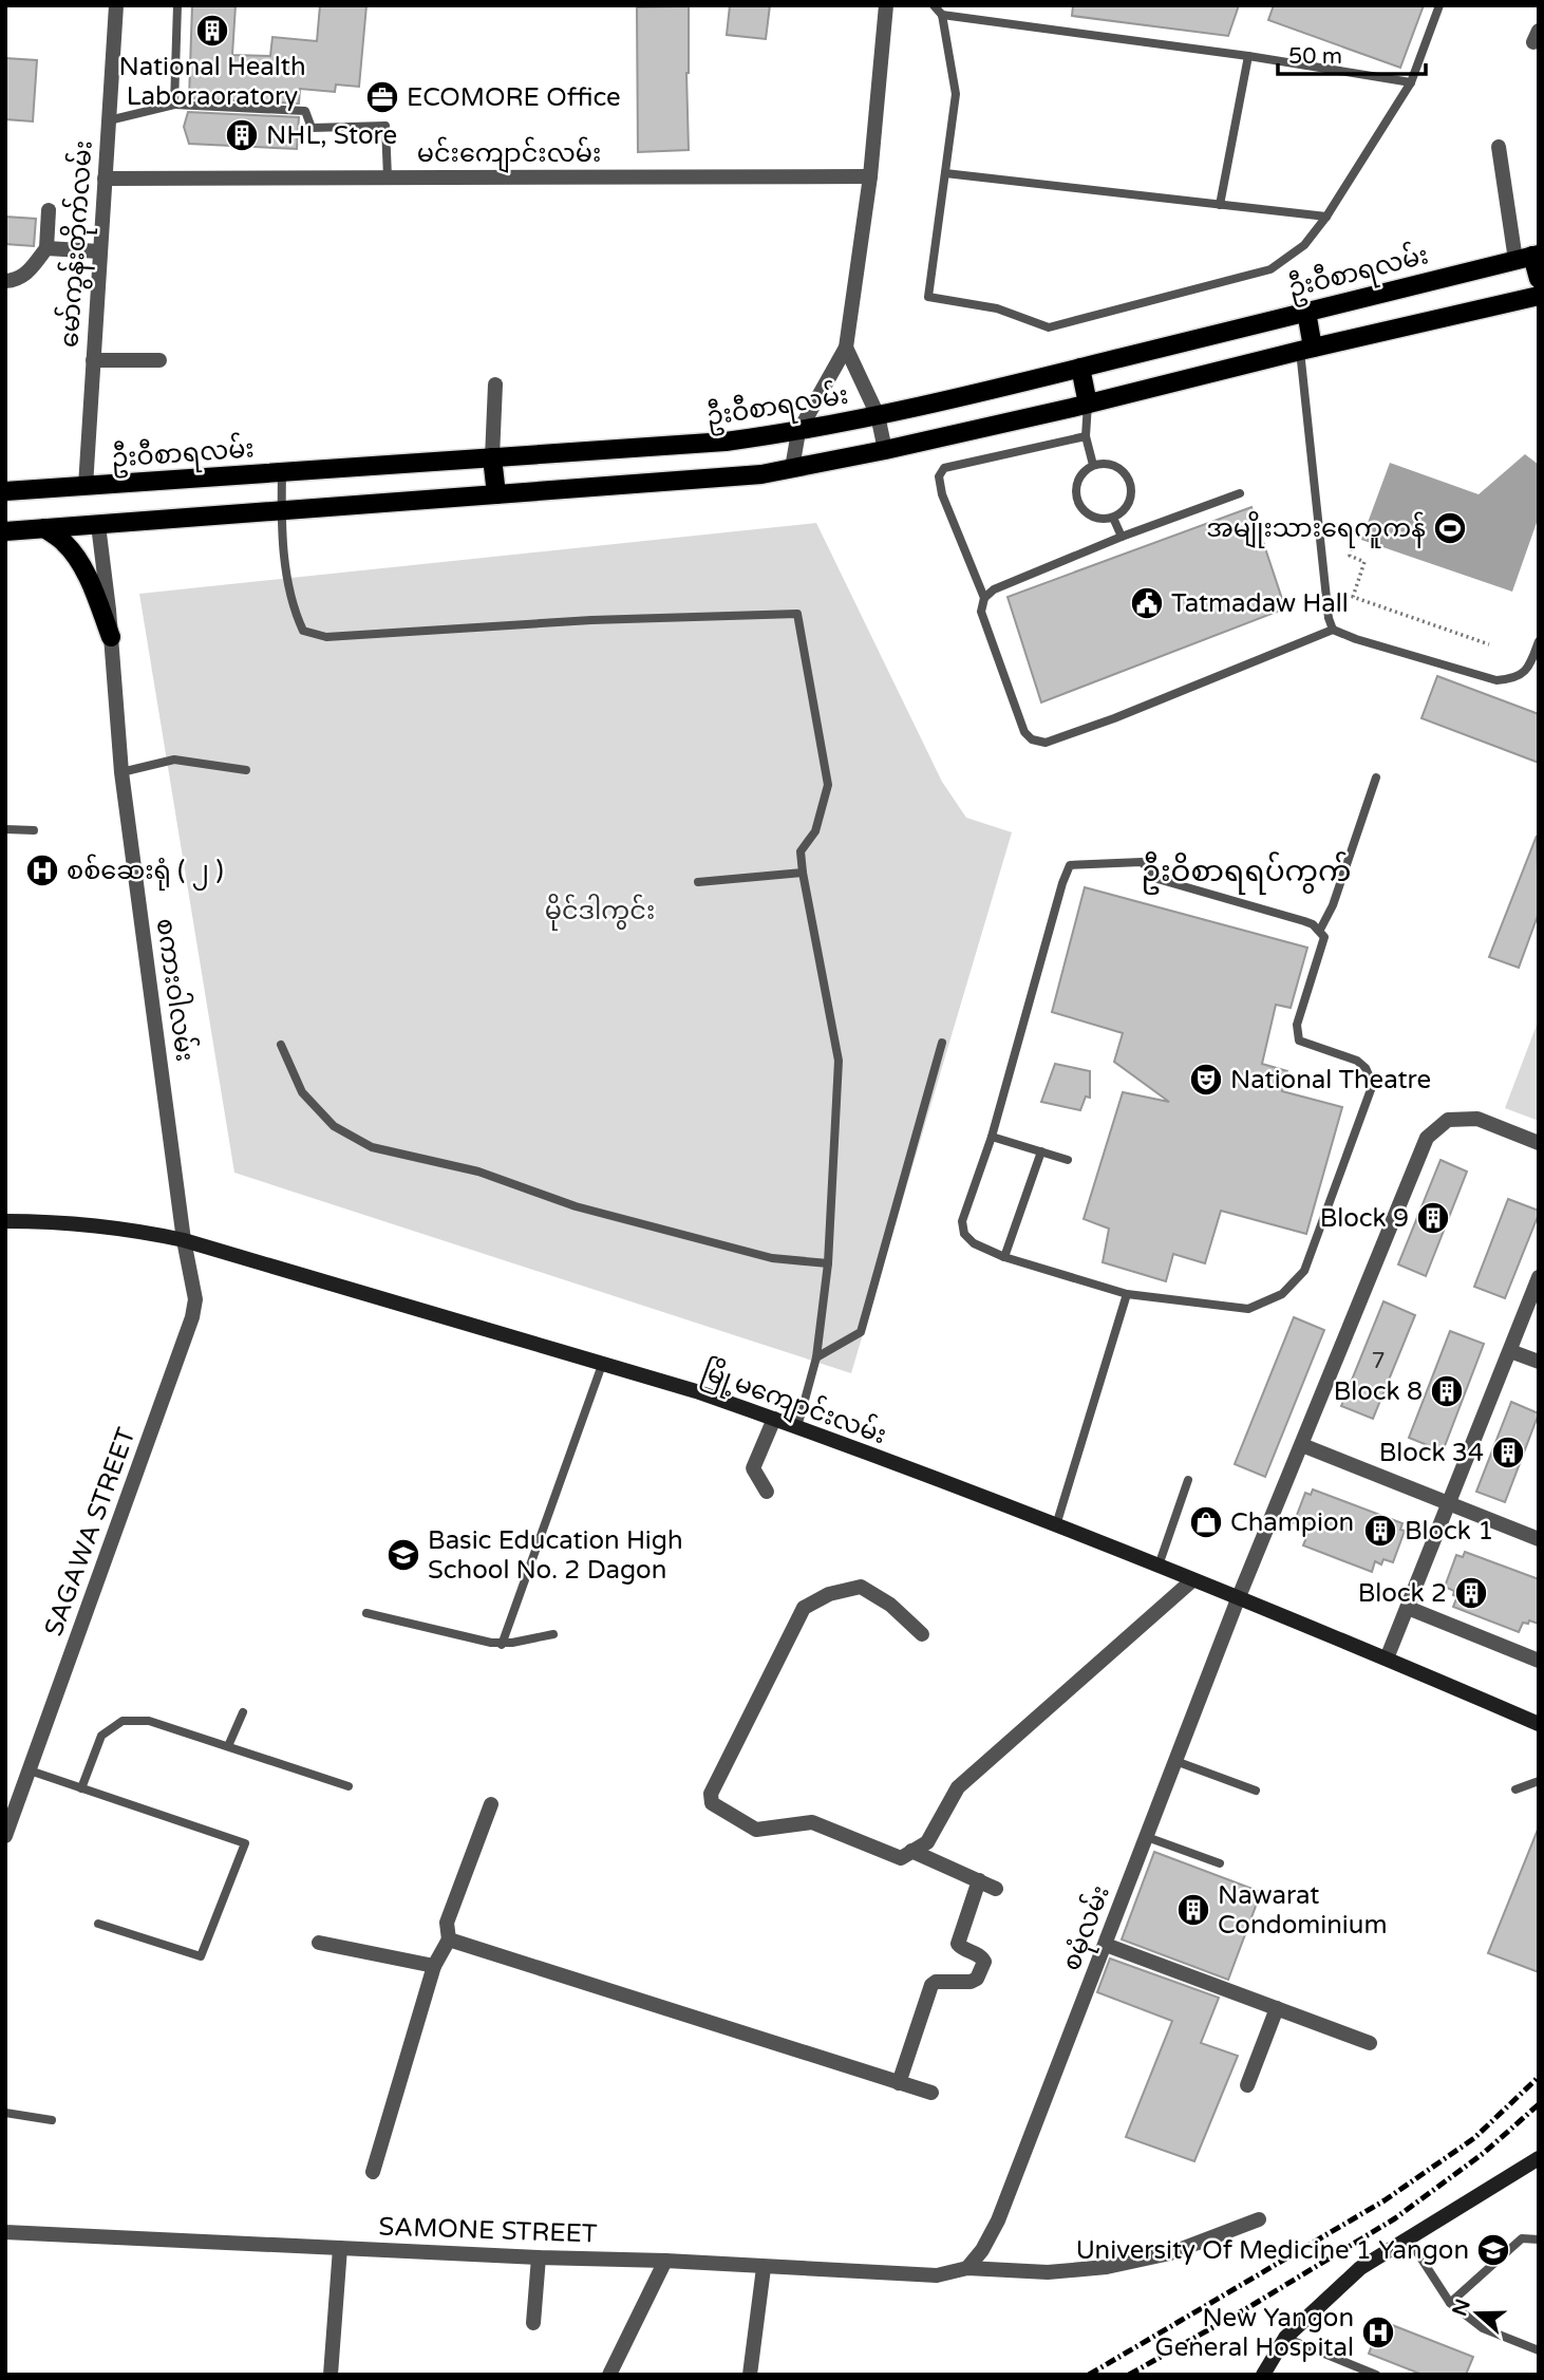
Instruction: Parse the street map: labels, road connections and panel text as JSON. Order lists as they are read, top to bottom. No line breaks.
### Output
{"streets":{"main road":["ဦးဝီစာရလမ်း","မြို့မကျောင်းလမ်း"],"street":["မင်းကျောင်းလမ်း","မော်ကွန်းတိုက်လမ်း","စကားဝါလမ်း","SAGAWA STREET","စမုံလမ်း","SAMONE STREET"]},"crossings":[["မင်းကျောင်းလမ်း","မော်ကွန်းတိုက်လမ်း"],["မော်ကွန်းတိုက်လမ်း","ဦးဝီစာရလမ်း"],["စကားဝါလမ်း","မြို့မကျောင်းလမ်း"],["စကားဝါလမ်း","SAGAWA STREET"],["မြို့မကျောင်းလမ်း","SAGAWA STREET"],["မြို့မကျောင်းလမ်း","စမုံလမ်း"],["စမုံလမ်း","SAMONE STREET"]],"districts":["ဦးဝိစာရရပ်ကွက်"],"parks":["မိုင်ဒါကွင်း"],"places":{"building":["National Health Laboraoratory","NHL, Store","Block 9","Block 8","Block 34","Block 1","Block 2","Nawarat Condominium"],"office":["ECOMORE Office"],"sports":["အမျိုးသားရေကူကန်"],"public building":["Tatmadaw Hall"],"hospital":["စစ်ဆေးရုံ ( ၂ )","New Yangon General Hospital"],"theatre":["National Theatre"],"shop":["Champion"],"school or university":["Basic Education High School No. 2 Dagon","University Of Medicine 1 Yangon"]},"house_numbers":["7"],"scale_bar":"50 m","north":"left"}
